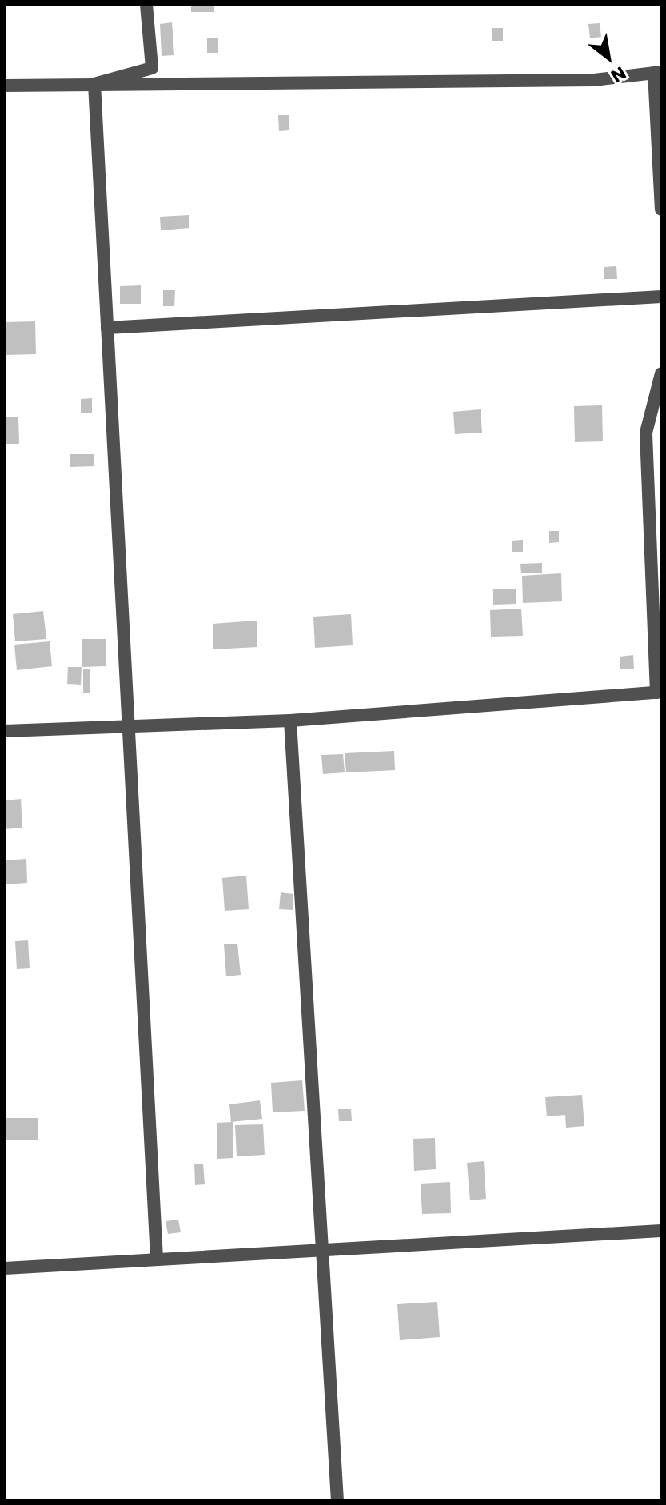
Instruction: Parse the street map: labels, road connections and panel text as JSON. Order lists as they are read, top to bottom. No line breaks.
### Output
{"north":"bottom right"}
